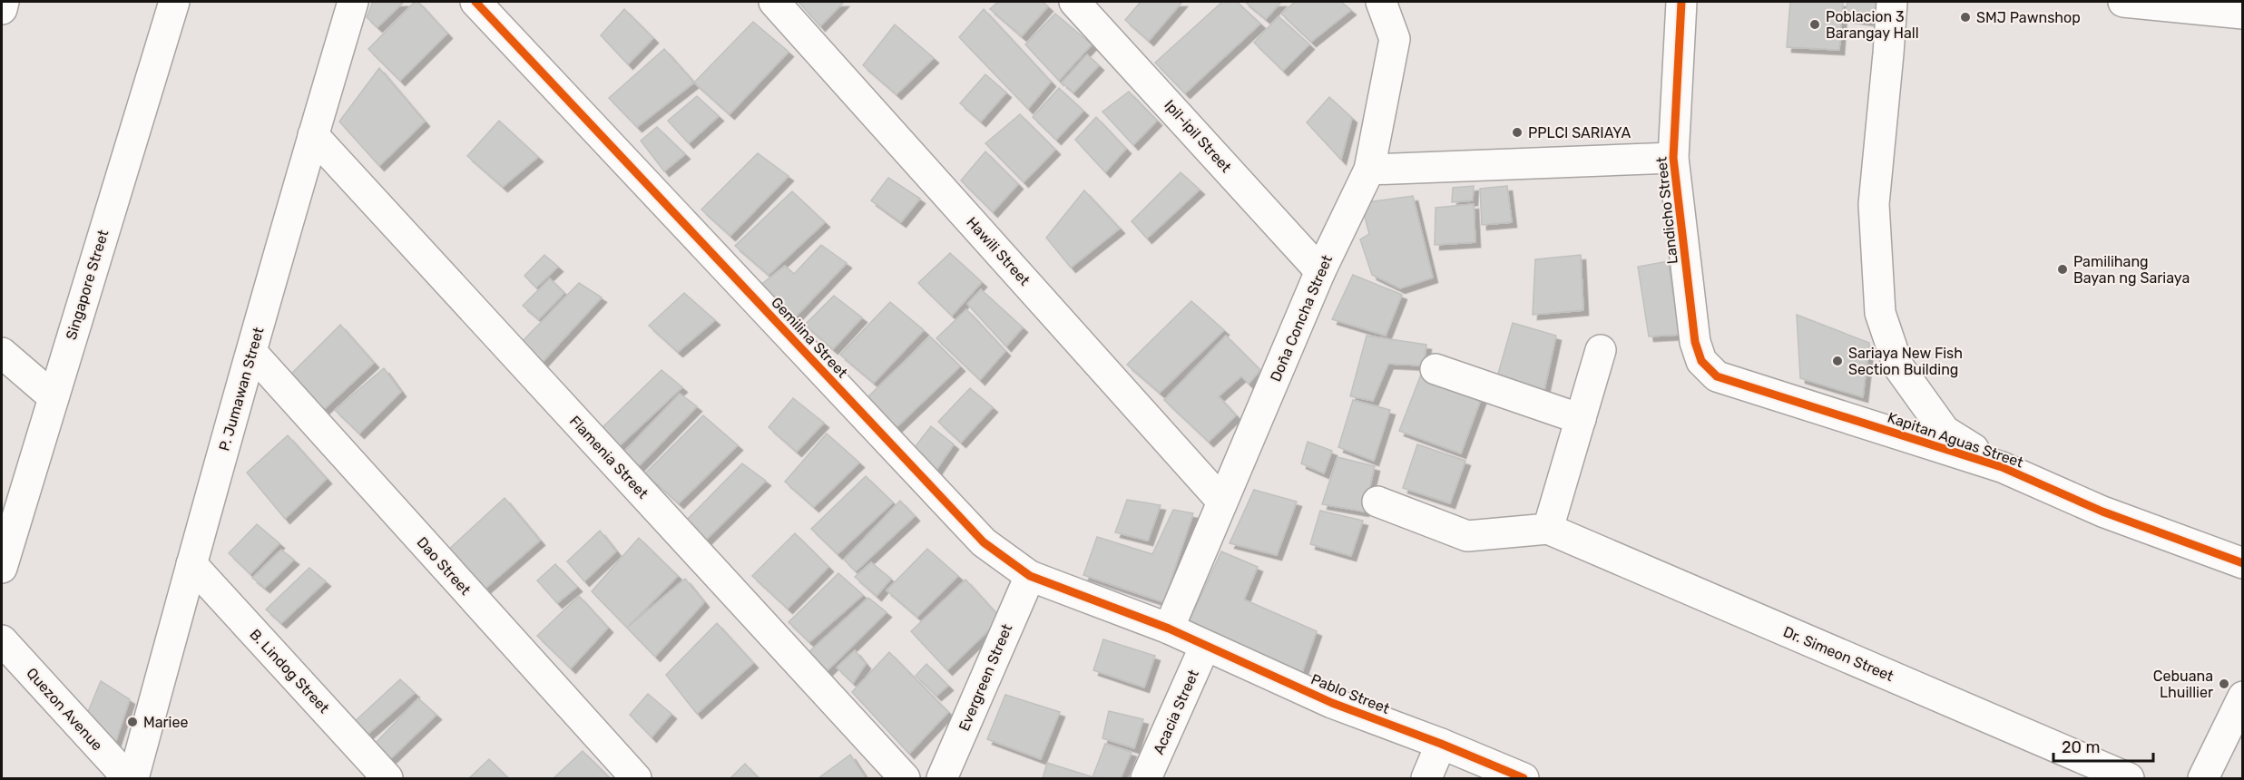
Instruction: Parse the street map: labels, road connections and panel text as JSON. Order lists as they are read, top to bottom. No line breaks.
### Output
{"streets":{"street":["Ipil-ipil Street","Landicho Street","Hawili Street","Singapore Street","Doña Concha Street","Gemilina Street","P. Jumawan Street","Kapitan Aguas Street","Flamenia Street","Dao Street","Dr. Simeon Street","B. Lindog Street","Evergreen Street","Pablo Street","Quezon Avenue","Acacia Street"]},"crossings":[["Ipil-ipil Street","Doña Concha Street"],["Landicho Street","Kapitan Aguas Street"],["Hawili Street","Doña Concha Street"],["Doña Concha Street","Gemilina Street"],["Doña Concha Street","Pablo Street"],["Gemilina Street","Evergreen Street"],["Gemilina Street","Pablo Street"],["P. Jumawan Street","Flamenia Street"],["P. Jumawan Street","Dao Street"],["P. Jumawan Street","B. Lindog Street"],["Pablo Street","Acacia Street"]],"places":["SMJ Pawnshop","Poblacion 3 Barangay Hall","PPLCI SARIAYA","Pamilihang Bayan ng Sariaya","Sariaya New Fish Section Building","Cebuana Lhuillier","Mariee"],"scale_bar":"20 m"}
